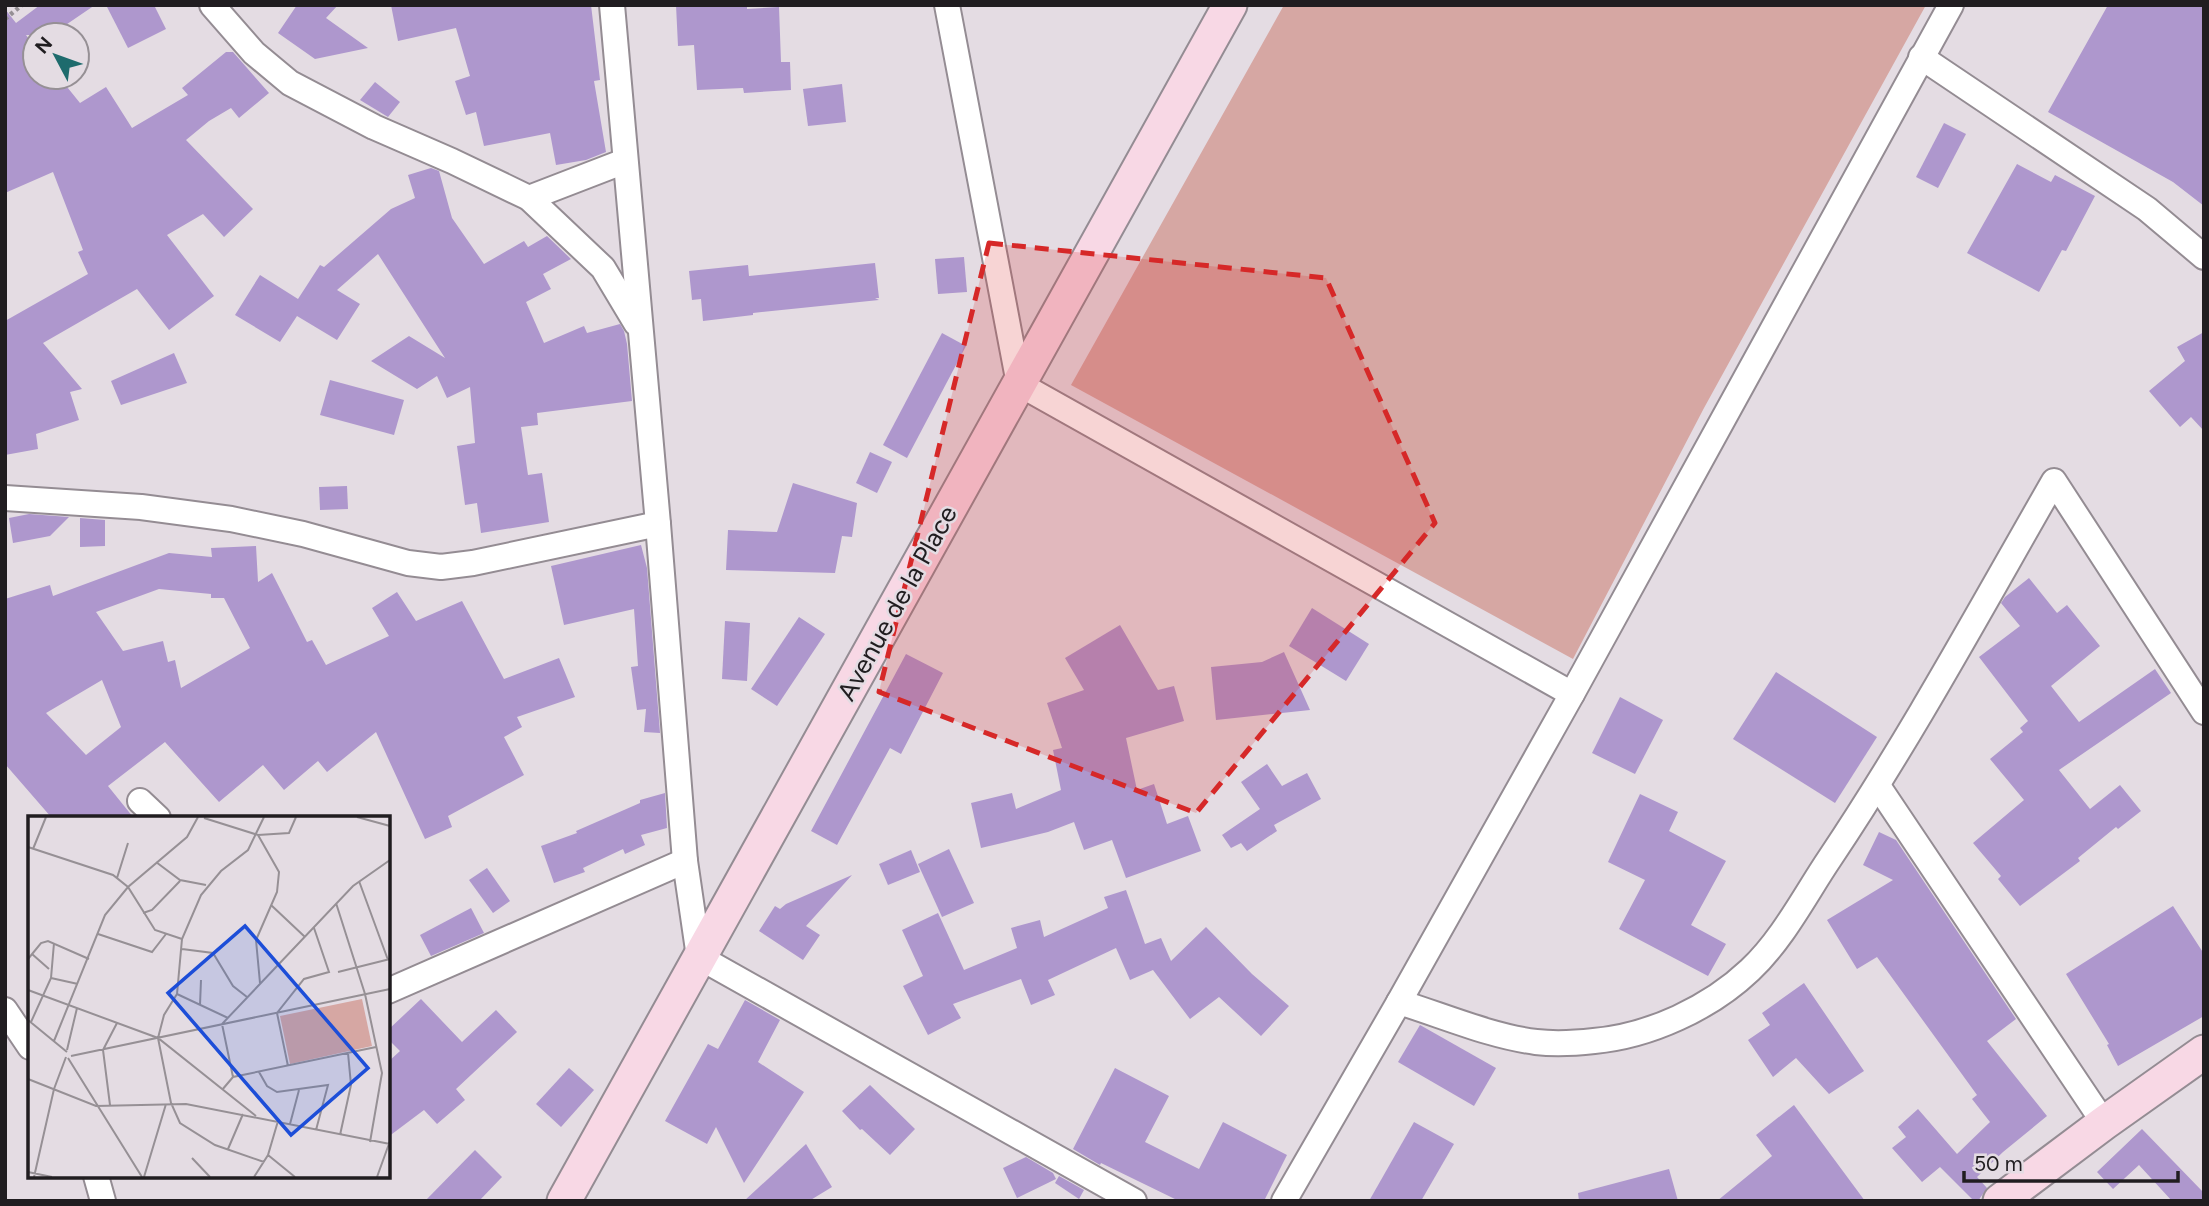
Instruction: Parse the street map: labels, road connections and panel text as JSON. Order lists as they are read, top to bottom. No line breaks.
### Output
{"streets":{"street":["Avenue de la Place"]},"scale_bar":"50 m","north":"top left"}
